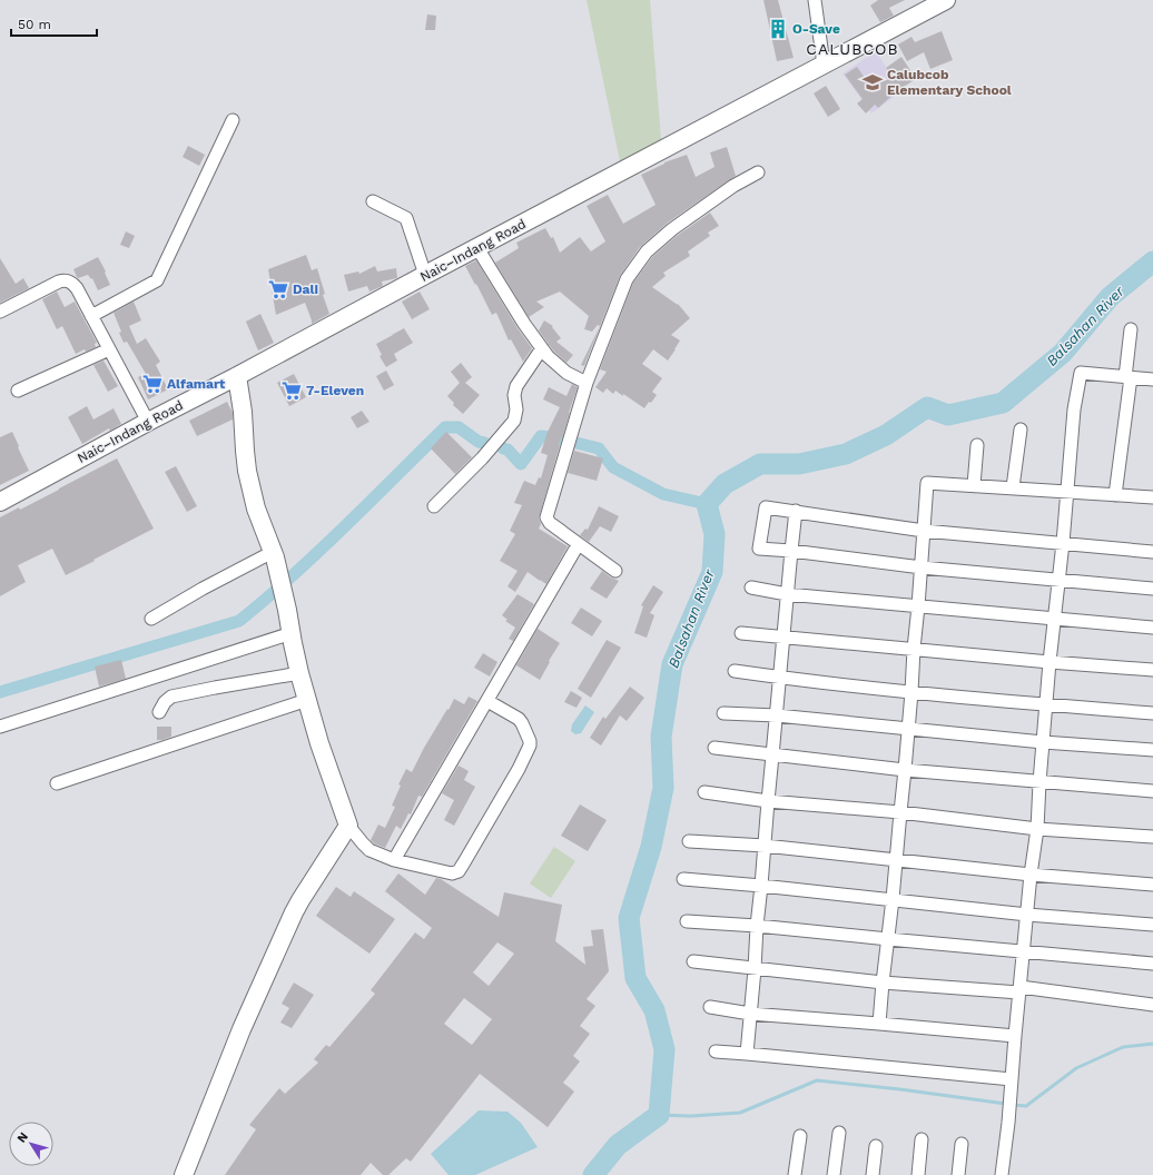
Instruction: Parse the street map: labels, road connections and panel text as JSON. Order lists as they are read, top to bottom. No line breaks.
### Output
{"streets":{"main road":["Naic–Indang Road"]},"districts":["CALUBCOB"],"water":["Balsahan River"],"places":{"building":["O-Save"],"school or university":["Calubcob Elementary School"],"supermarket":["Dali","Alfamart","7-Eleven"]},"scale_bar":"50 m","north":"top left"}
